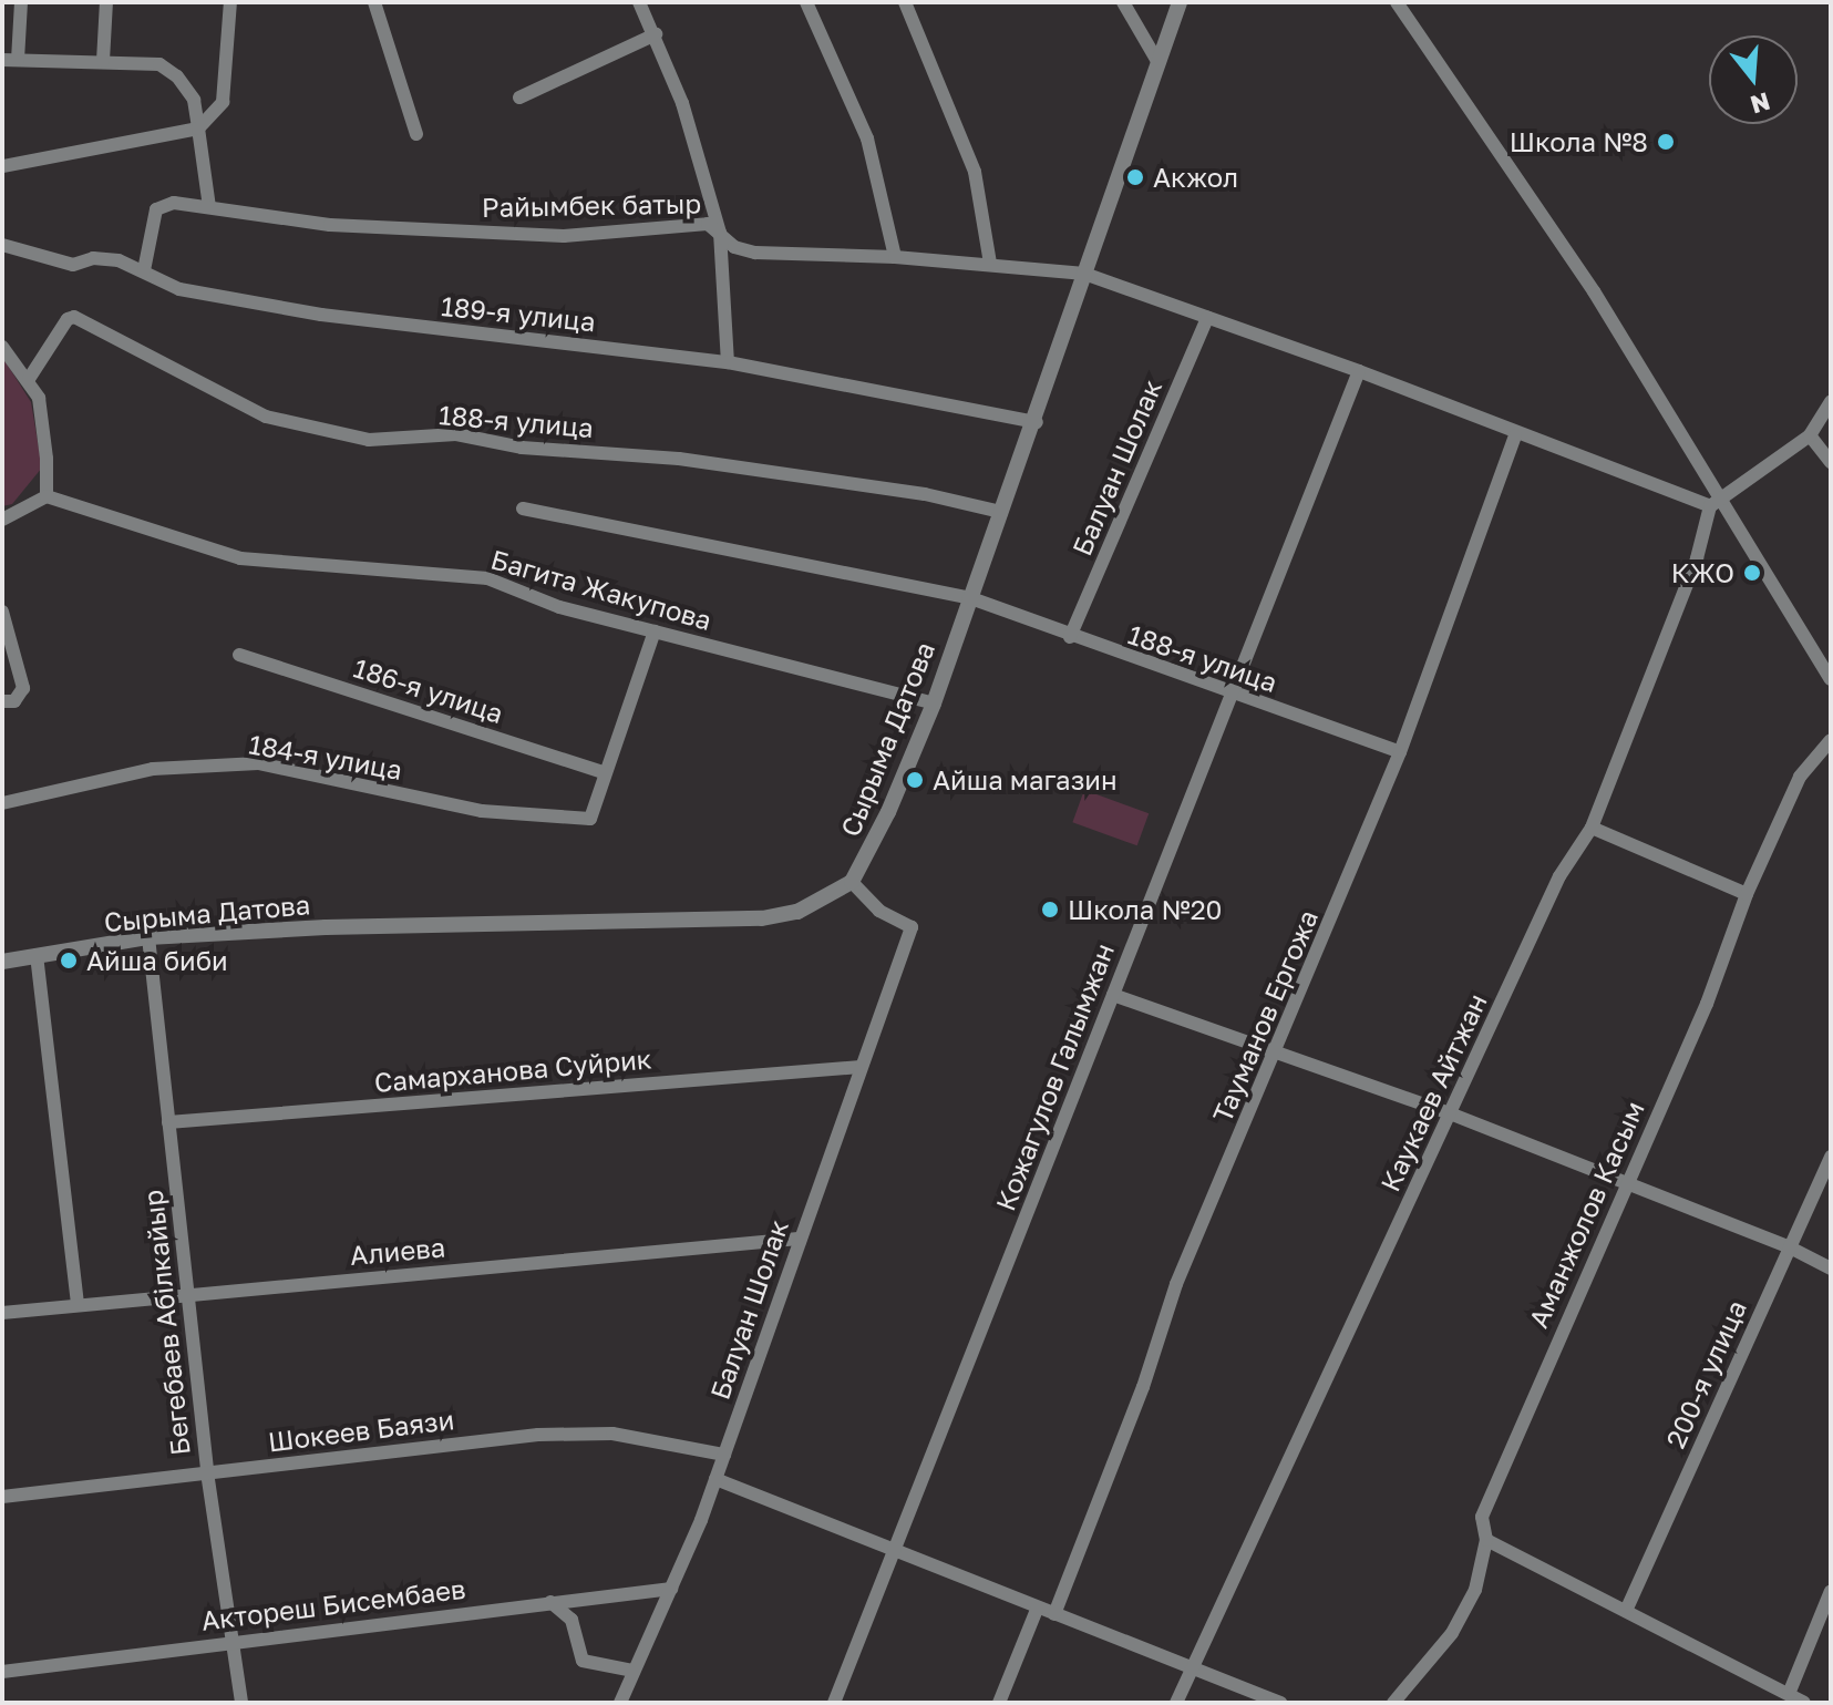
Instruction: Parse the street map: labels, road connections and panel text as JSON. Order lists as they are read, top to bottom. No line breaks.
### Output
{"streets":{"street":["Райымбек батыр","189-я улица","188-я улица","Балуан Шолак","Багита Жакупова","186-я улица","Сырыма Датова","184-я улица","Тауманов Ергожа","Самарханова Суйрик","Кожагулов Галымжан","Каукаев Айтжан","Аманжолов Касым","Алиева","Бегебаев Абілкайыр","200-я улица","Шокеев Баязи","Актореш Бисембаев"]},"crossings":[["Райымбек батыр","189-я улица"],["Райымбек батыр","Балуан Шолак"],["Райымбек батыр","Сырыма Датова"],["Райымбек батыр","Тауманов Ергожа"],["Райымбек батыр","Кожагулов Галымжан"],["Райымбек батыр","Каукаев Айтжан"],["189-я улица","Сырыма Датова"],["188-я улица","Балуан Шолак"],["188-я улица","Сырыма Датова"],["188-я улица","Тауманов Ергожа"],["188-я улица","Кожагулов Галымжан"],["Балуан Шолак","Сырыма Датова"],["Балуан Шолак","Самарханова Суйрик"],["Балуан Шолак","Алиева"],["Балуан Шолак","Шокеев Баязи"],["Балуан Шолак","Актореш Бисембаев"],["Багита Жакупова","Сырыма Датова"],["186-я улица","184-я улица"],["Сырыма Датова","Бегебаев Абілкайыр"],["Самарханова Суйрик","Бегебаев Абілкайыр"],["Алиева","Бегебаев Абілкайыр"],["Бегебаев Абілкайыр","Шокеев Баязи"],["Бегебаев Абілкайыр","Актореш Бисембаев"]],"places":["Школа №8","Акжол","КЖО","Айша магазин","Школа №20","Айша биби"],"north":"bottom"}
